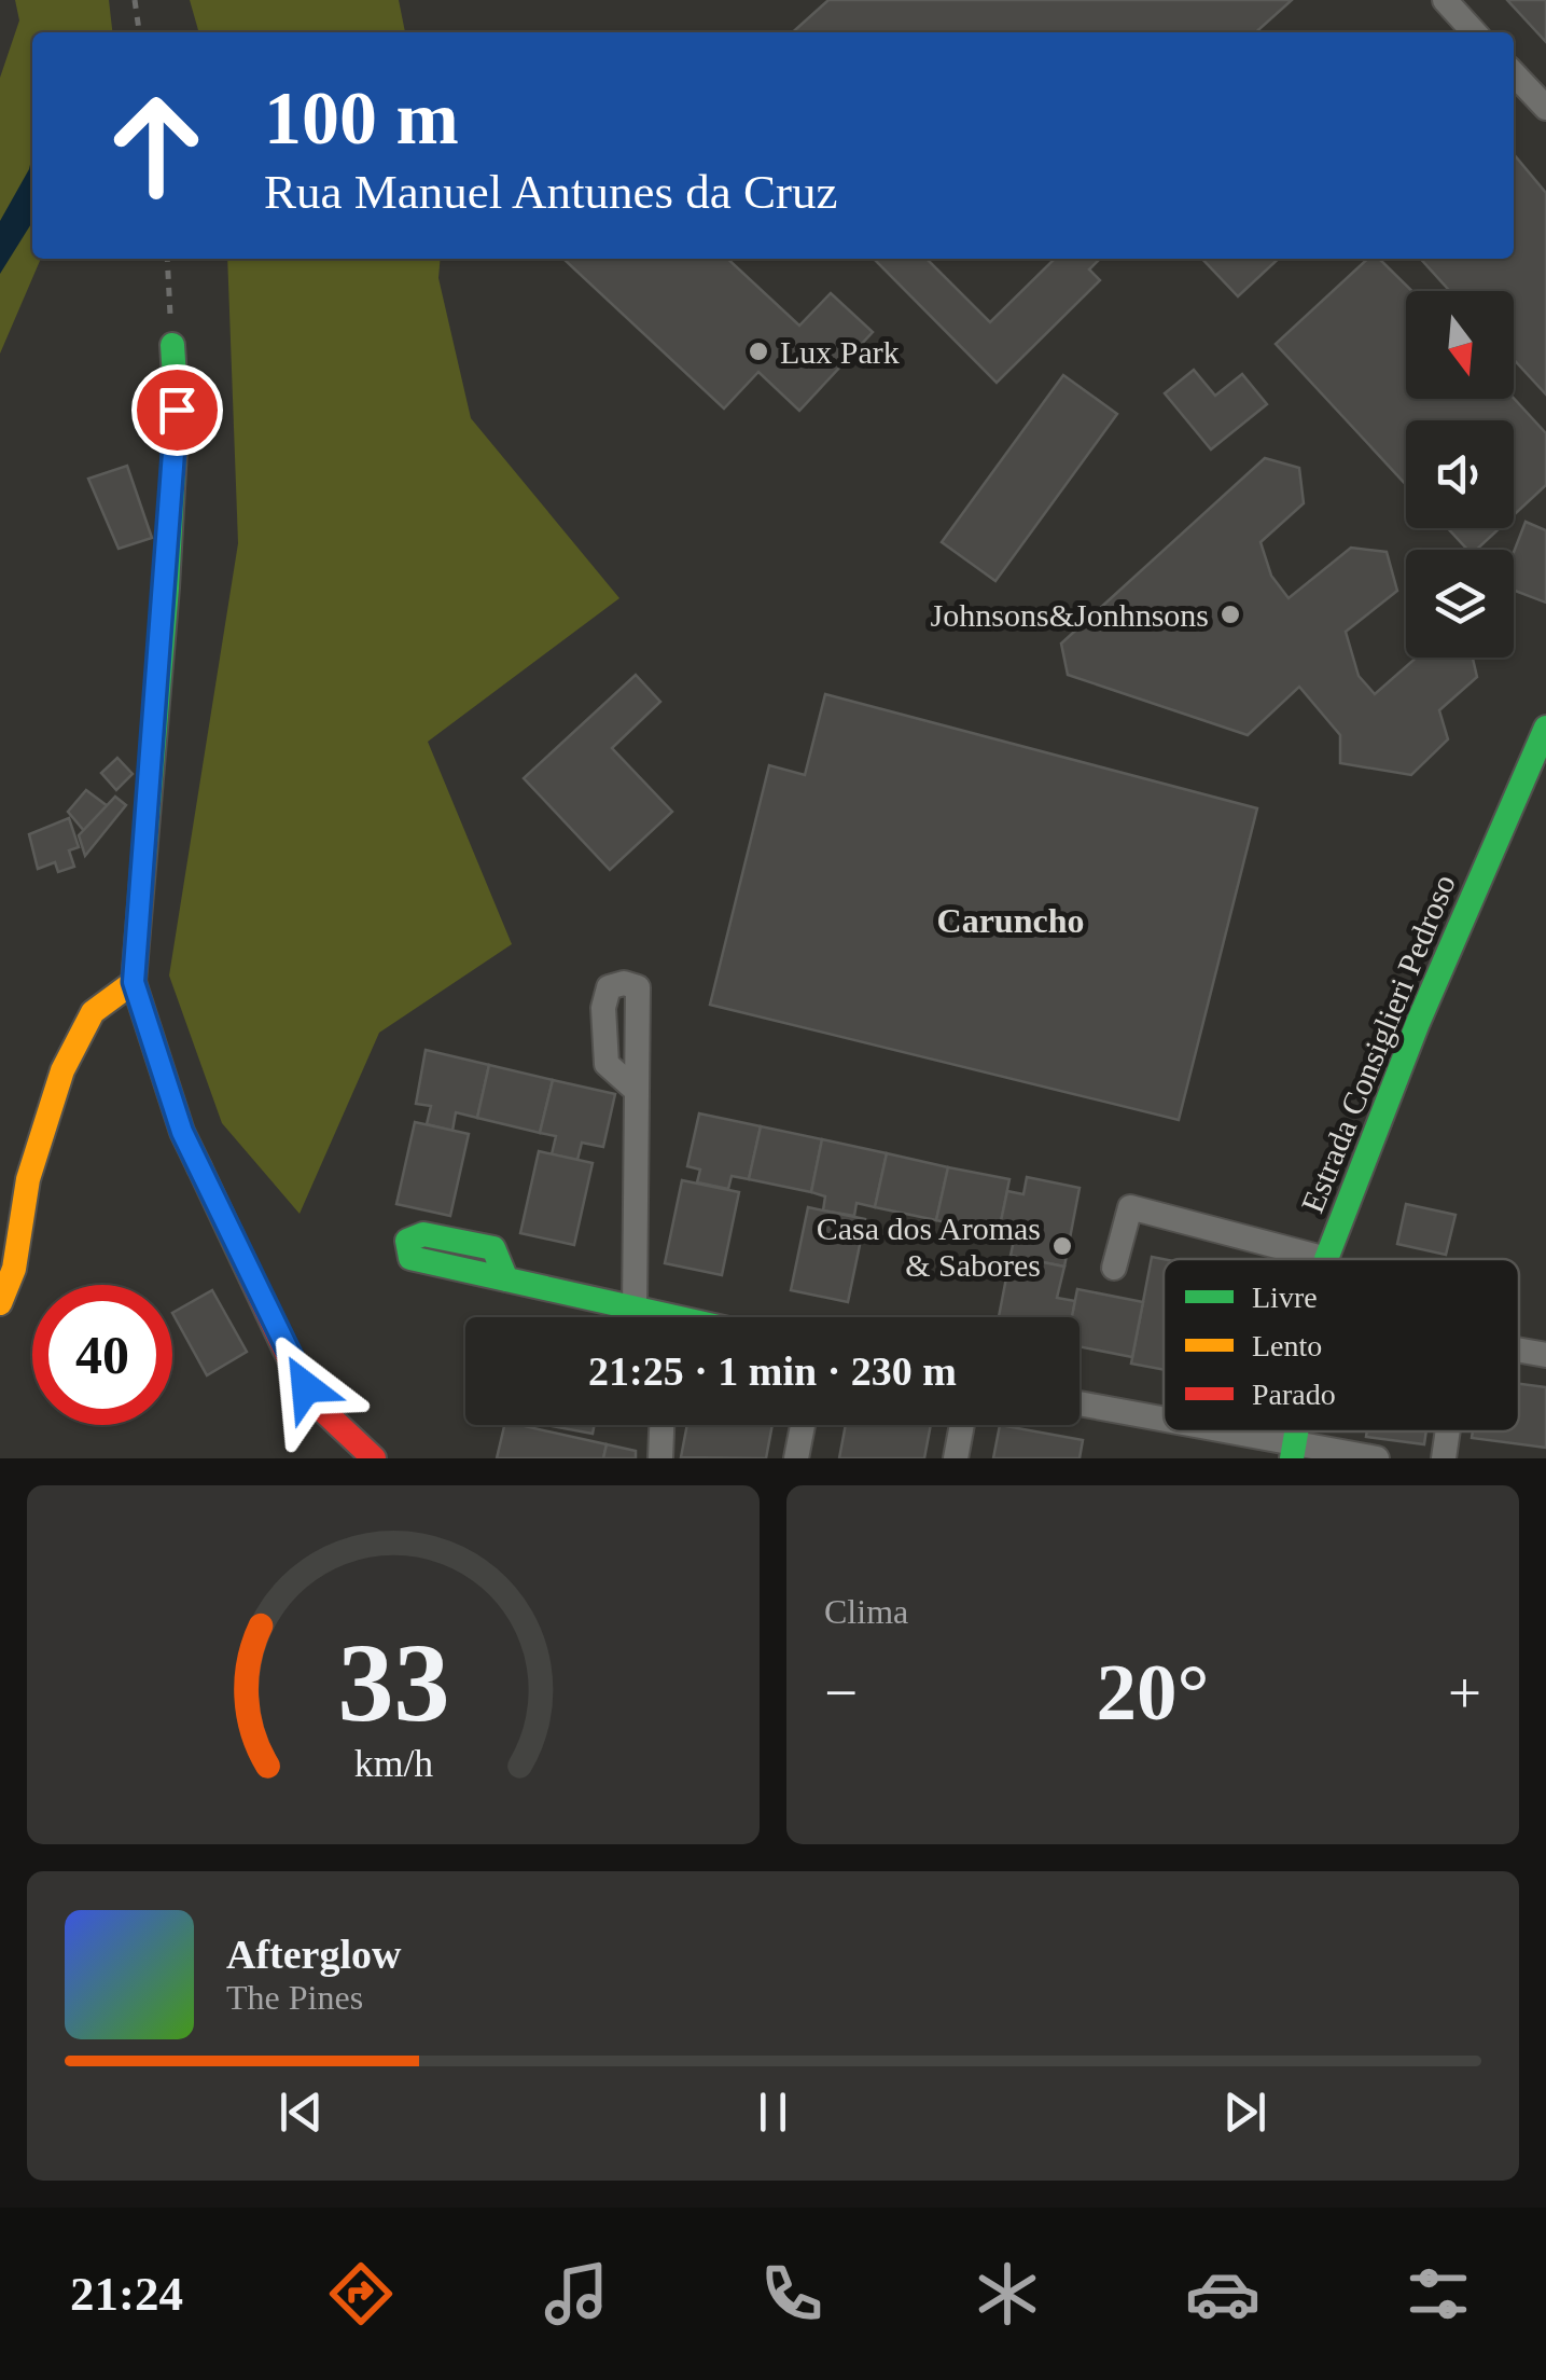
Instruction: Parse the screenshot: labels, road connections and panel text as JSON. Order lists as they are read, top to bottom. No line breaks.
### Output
{"streets":{"street":["Estrada Consiglieri Pedroso"]},"districts":["Caruncho"],"places":["Lux Park","Johnsons&Jonhnsons","Casa dos Aromas & Sabores"],"legend":["Livre","Lento","Parado"],"north":"bottom","page":{"turn":["100 m","Rua Manuel Antunes da Cruz"],"limit":"40","trip":"21:25 · 1 min · 230 m","tile":"Clima","heat":["−","20°","+"],"song":["Afterglow","The Pines"],"tabs":"21:24","gauge":["33","km/h"]}}
